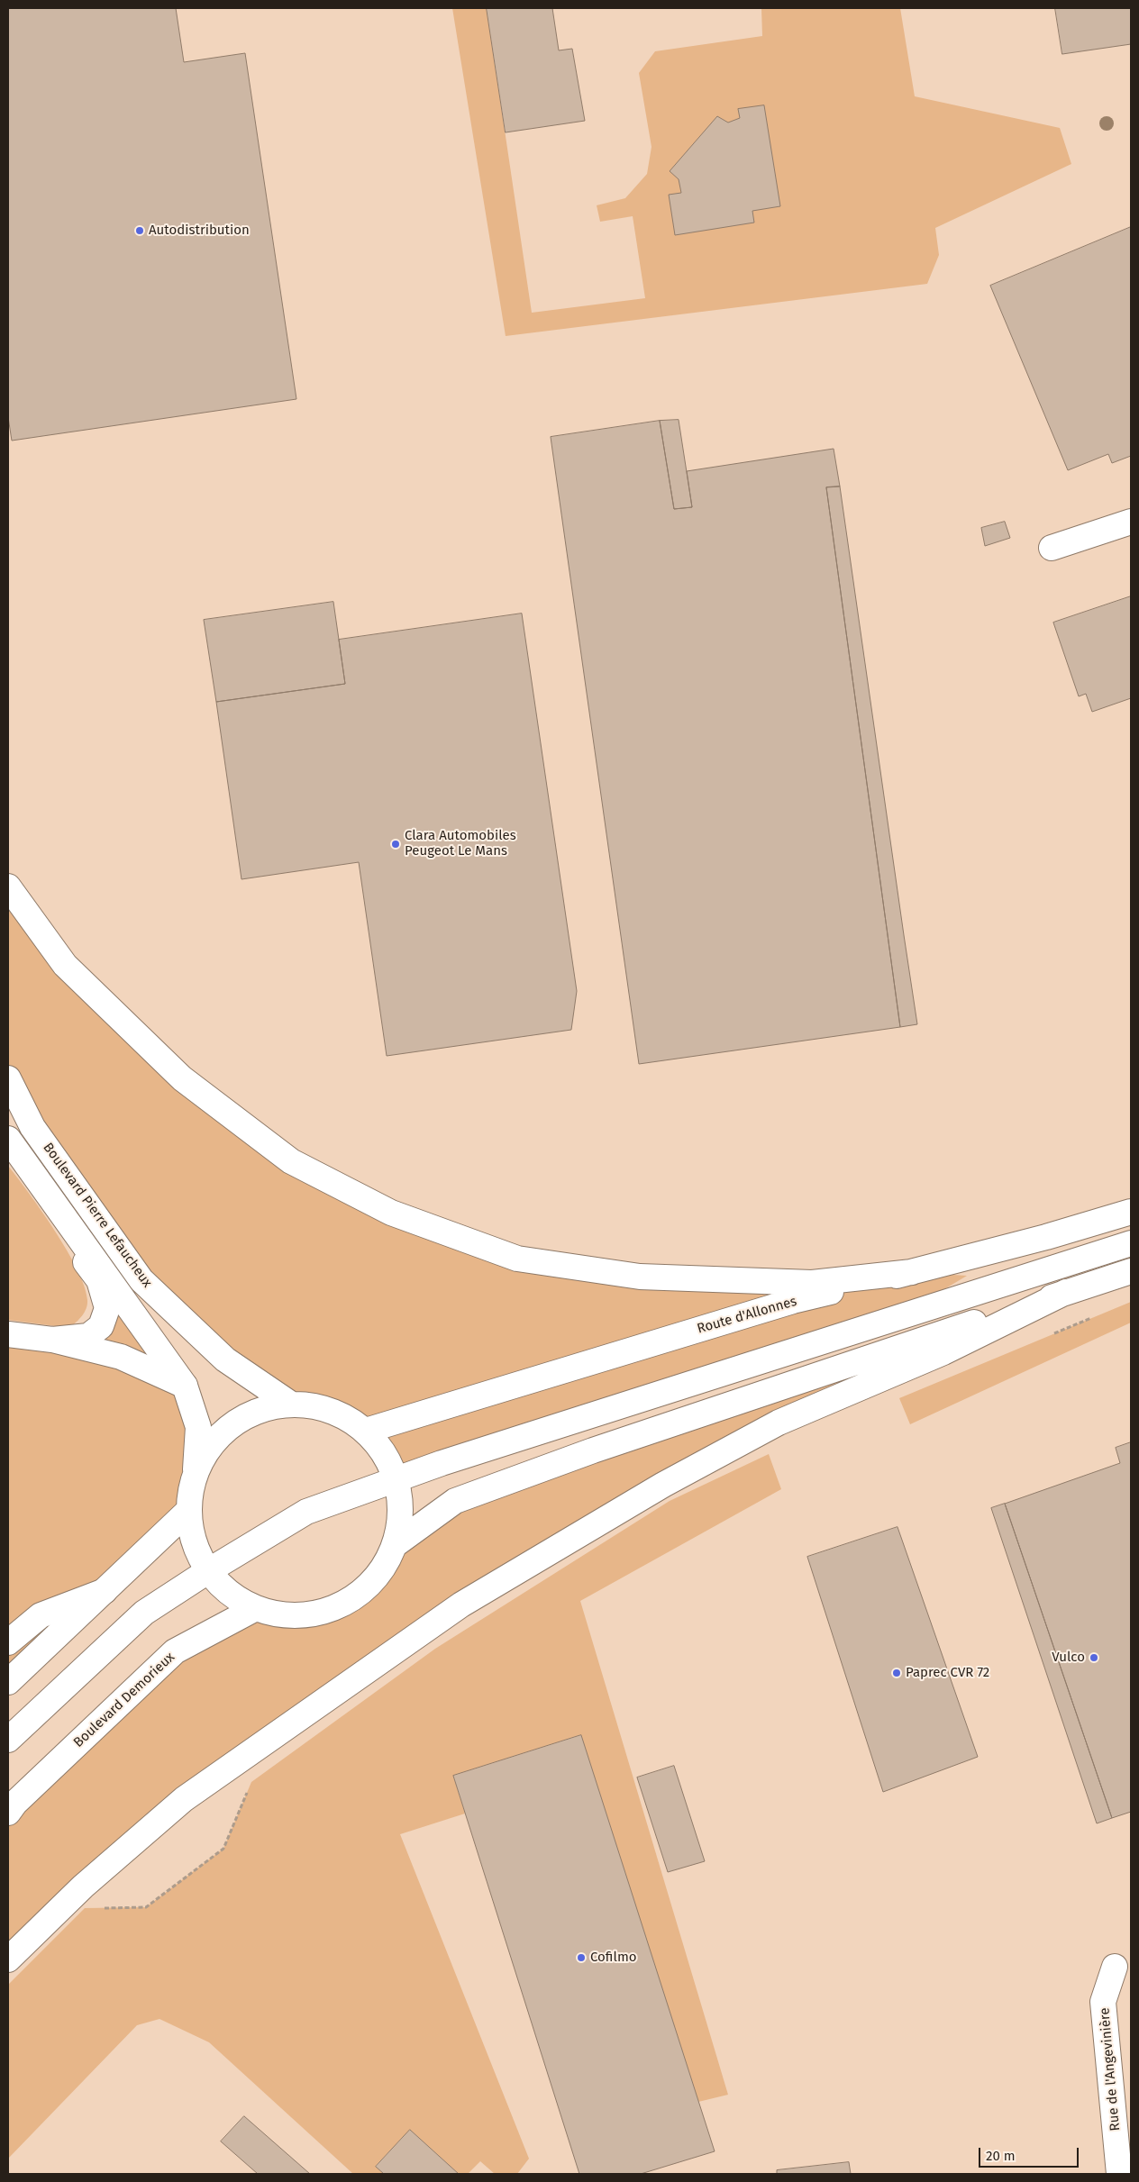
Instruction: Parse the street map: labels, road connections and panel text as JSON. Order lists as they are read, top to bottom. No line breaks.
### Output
{"streets":{"main road":["Boulevard Pierre Lefaucheux","Route d'Allonnes","Boulevard Demorieux","Rue de l'Angevinière"]},"places":["Autodistribution","Clara Automobiles Peugeot Le Mans","Vulco","Paprec CVR 72","Cofilmo"],"scale_bar":"20 m"}
